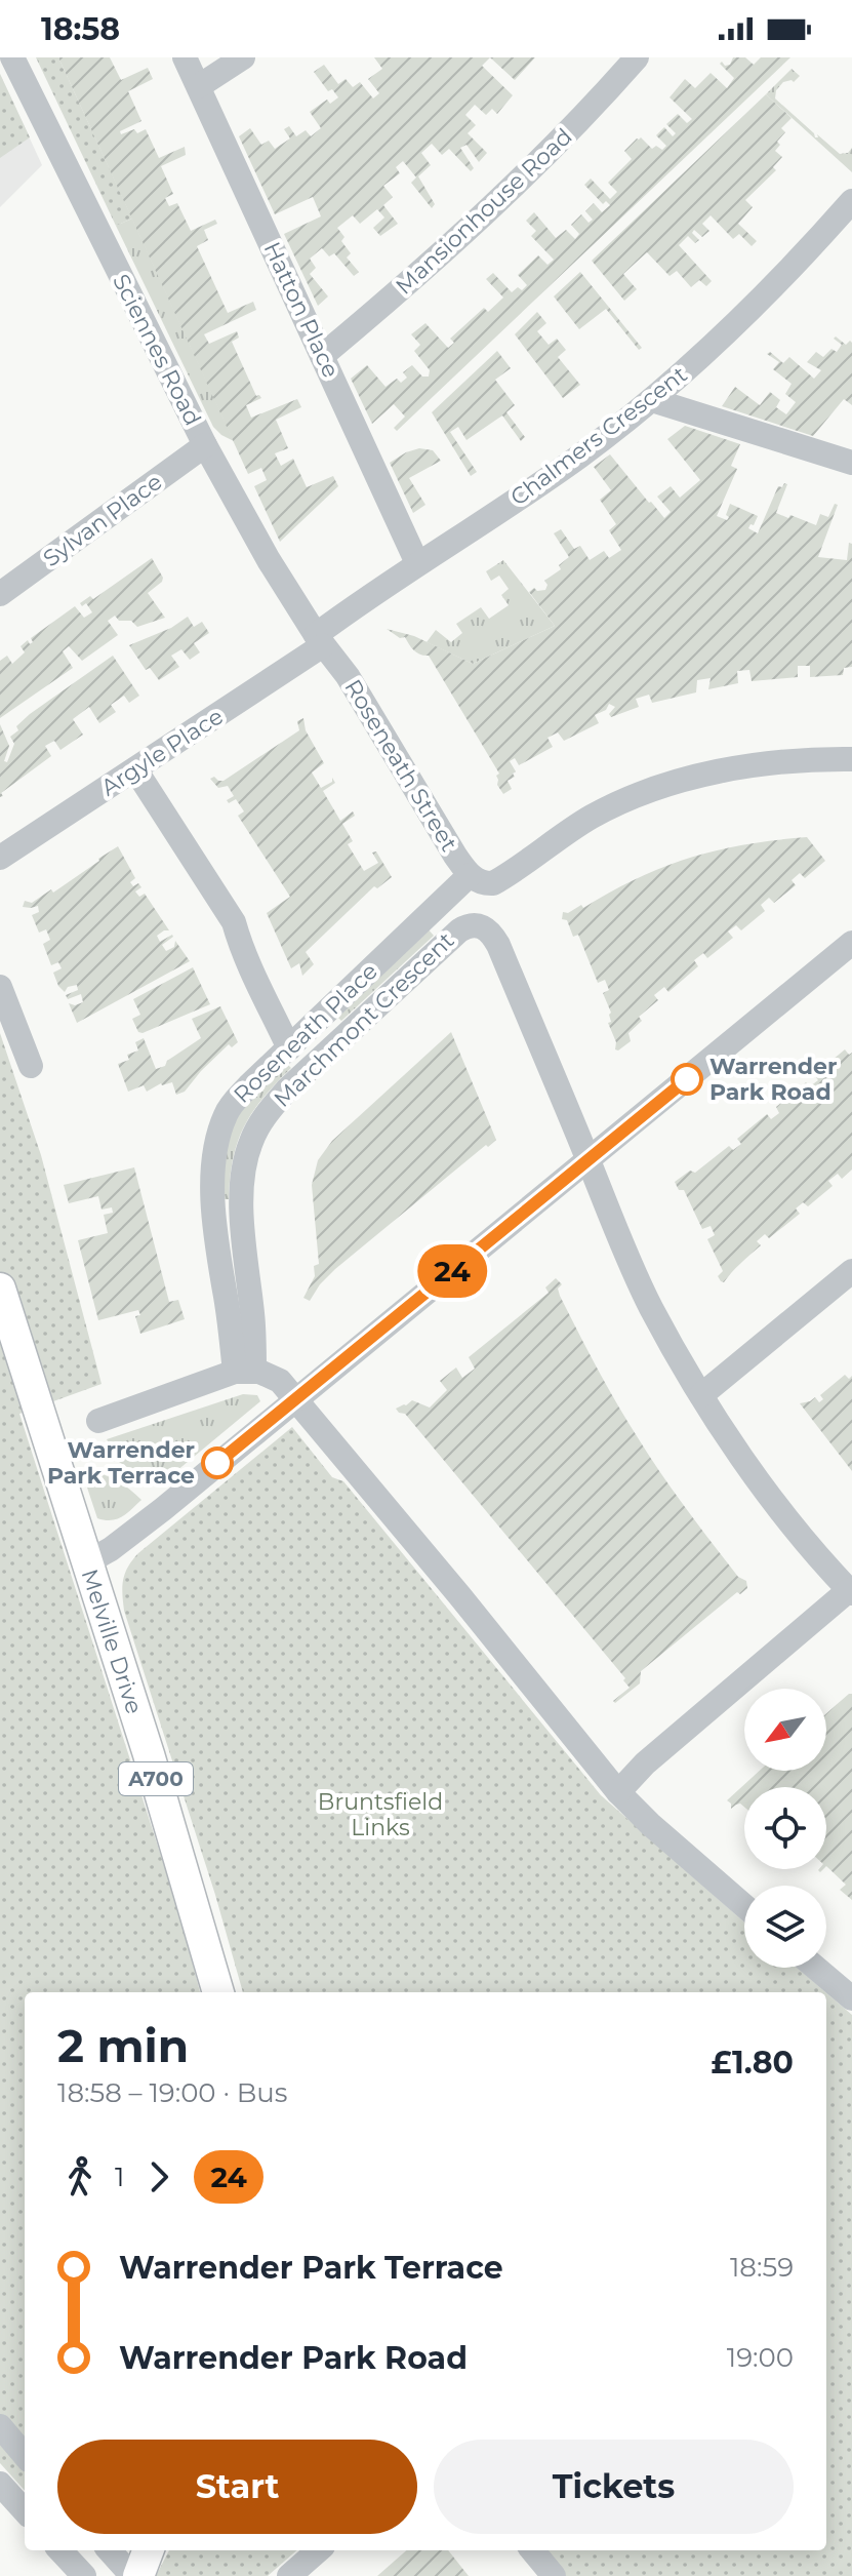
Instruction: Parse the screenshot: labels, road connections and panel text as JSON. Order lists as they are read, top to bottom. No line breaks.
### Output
{"streets":{"main road":["Melville Drive","A700"],"street":["Mansionhouse Road","Hatton Place","Sciennes Road","Chalmers Crescent","Sylvan Place","Argyle Place","Roseneath Street","Marchmont Crescent","Roseneath Place"]},"crossings":[["Mansionhouse Road","Hatton Place"],["Hatton Place","Chalmers Crescent"],["Sciennes Road","Chalmers Crescent"],["Sciennes Road","Sylvan Place"],["Sciennes Road","Argyle Place"],["Sciennes Road","Roseneath Street"],["Chalmers Crescent","Argyle Place"],["Chalmers Crescent","Roseneath Street"],["Argyle Place","Roseneath Street"],["Roseneath Street","Roseneath Place"],["Marchmont Crescent","Roseneath Place"]],"parks":["Bruntsfield Links"],"places":["Warrender Park Road","Warrender Park Terrace"],"lines":["bus line 24"],"north":"bottom left","page":{"status":"18:58","on_map":"24","heading":["2 min","18:58 – 19:00 · Bus","£1.80"],"legs":["1","24"],"list":[{"name":"Warrender Park Terrace","value":"18:59"},{"name":"Warrender Park Road","value":"19:00"}],"buttons":["Start","Tickets"]}}
